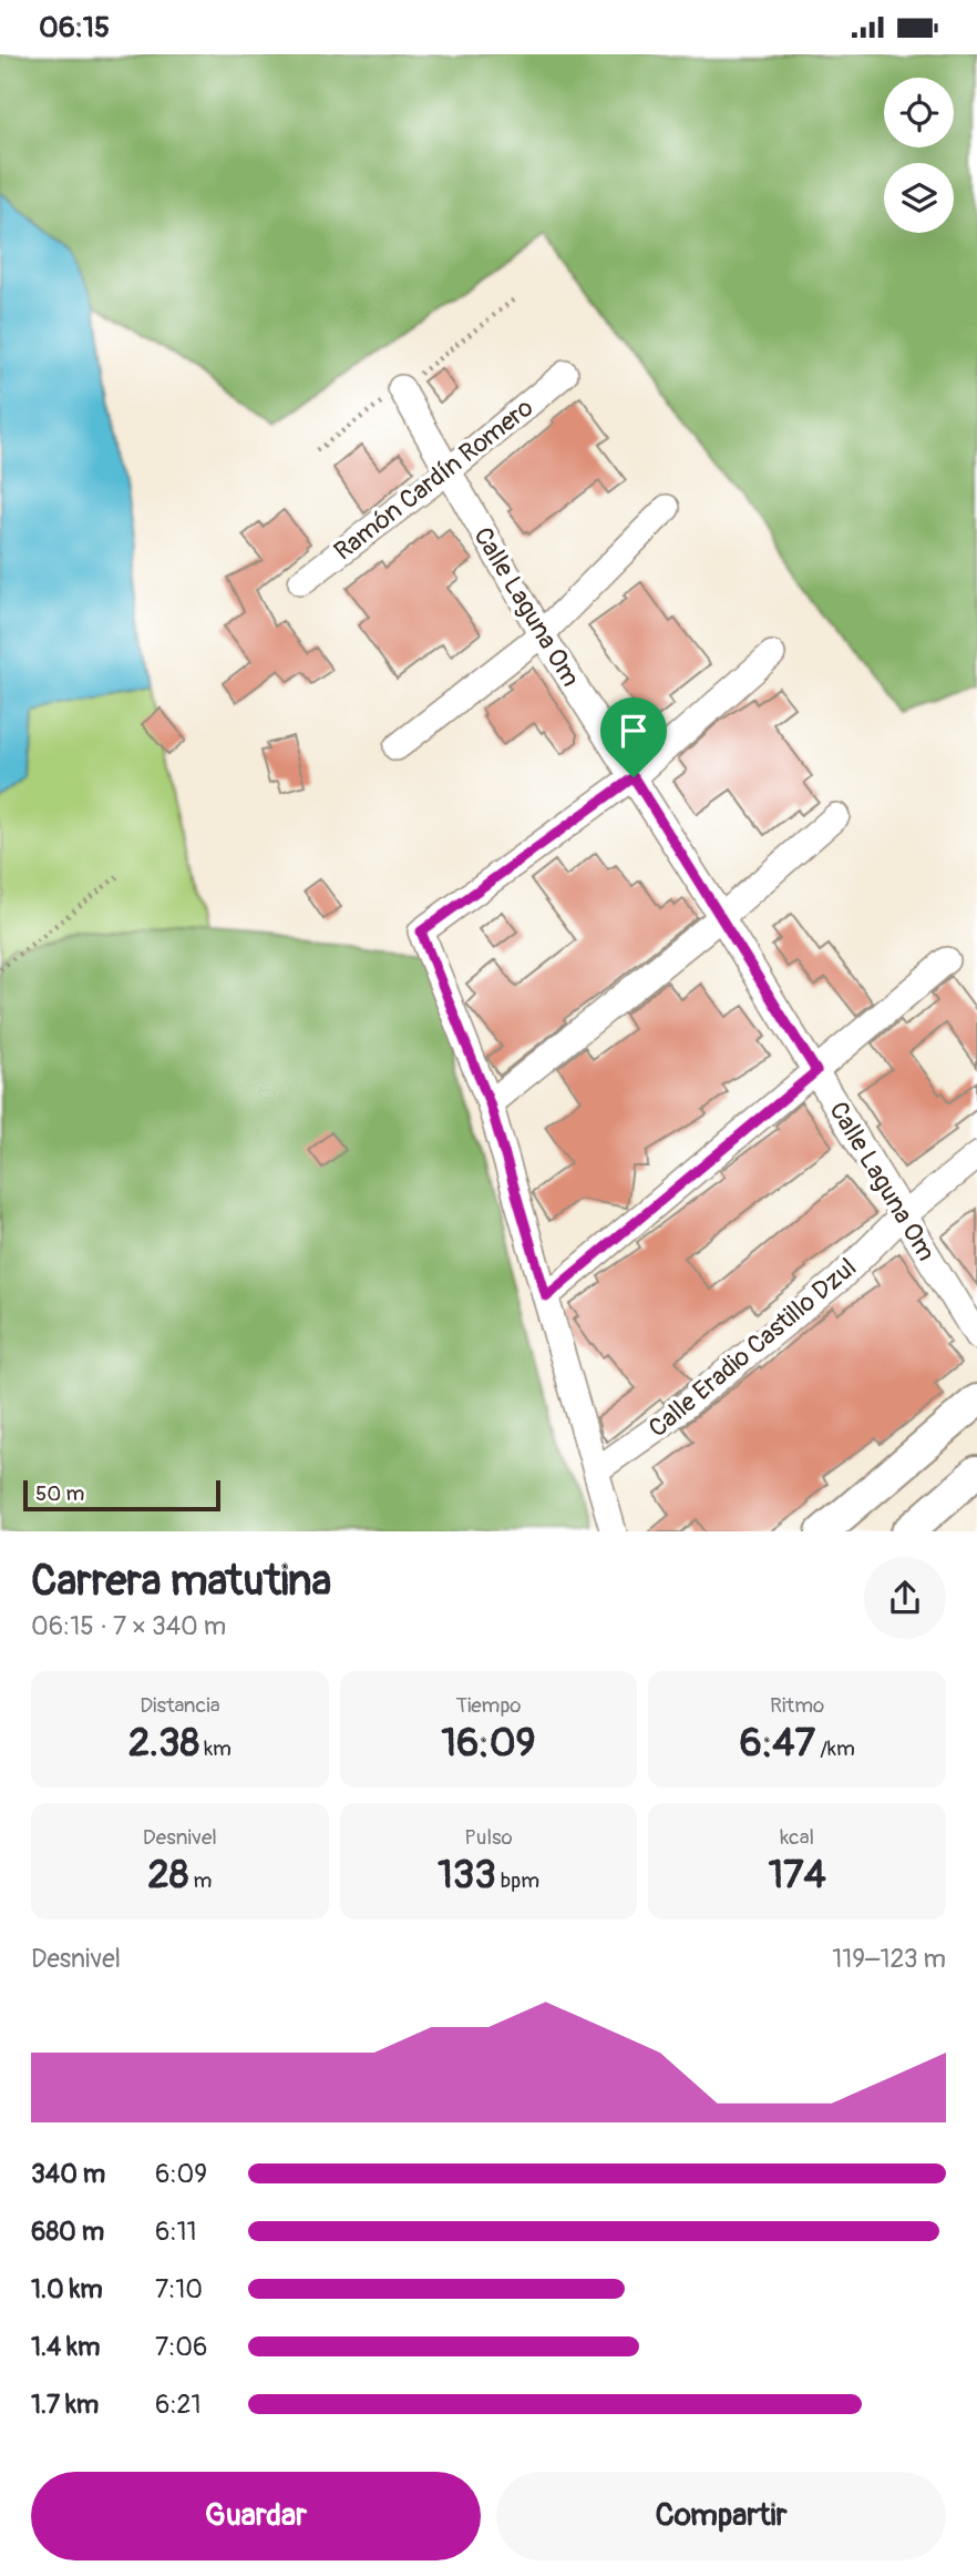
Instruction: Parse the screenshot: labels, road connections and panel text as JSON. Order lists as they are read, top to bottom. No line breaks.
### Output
{"streets":{"street":["Ramón Cardín Romero","Calle Laguna Om","Calle Eradio Castillo Dzul"]},"crossings":[["Ramón Cardín Romero","Calle Laguna Om"],["Calle Laguna Om","Calle Eradio Castillo Dzul"]],"scale_bar":"50 m","page":{"status":"06:15","scale":"50 m","heading":["Carrera matutina","06:15 · 7 × 340 m"],"stats":[["Distancia","2.38 km"],["Tiempo","16:09"],["Ritmo","6:47 /km"],["Desnivel","28 m"],["Pulso","133 bpm"],["kcal","174"]],"chart":["Desnivel","119–123 m"],"list":[{"name":"340 m","note":"6:09"},{"name":"680 m","note":"6:11"},{"name":"1.0 km","note":"7:10"},{"name":"1.4 km","note":"7:06"},{"name":"1.7 km","note":"6:21"}],"buttons":["Guardar","Compartir"]}}
